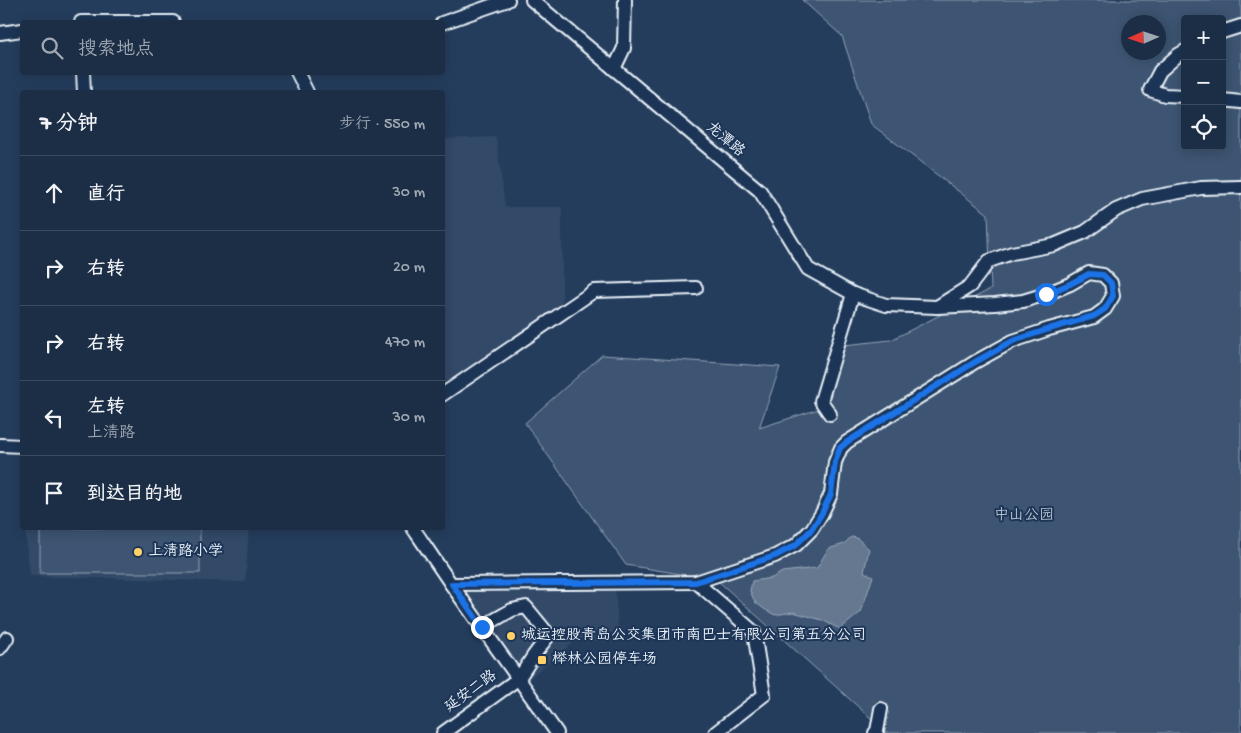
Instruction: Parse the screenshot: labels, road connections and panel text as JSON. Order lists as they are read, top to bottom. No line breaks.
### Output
{"streets":{"street":["龙潭路","延安二路"]},"parks":["中山公园"],"places":{"other":["上清路小学","城运控股青岛公交集团市南巴士有限公司第五分公司"],"transit":["榉林公园停车场"]},"north":"left","page":{"map_buttons":["+","−"],"search":"搜索地点","heading":["7 分钟","步行 · 550 m"],"list":[["直行","30 m"],["右转","20 m"],["右转","470 m"],["左转","上清路","30 m"],"到达目的地"]}}
